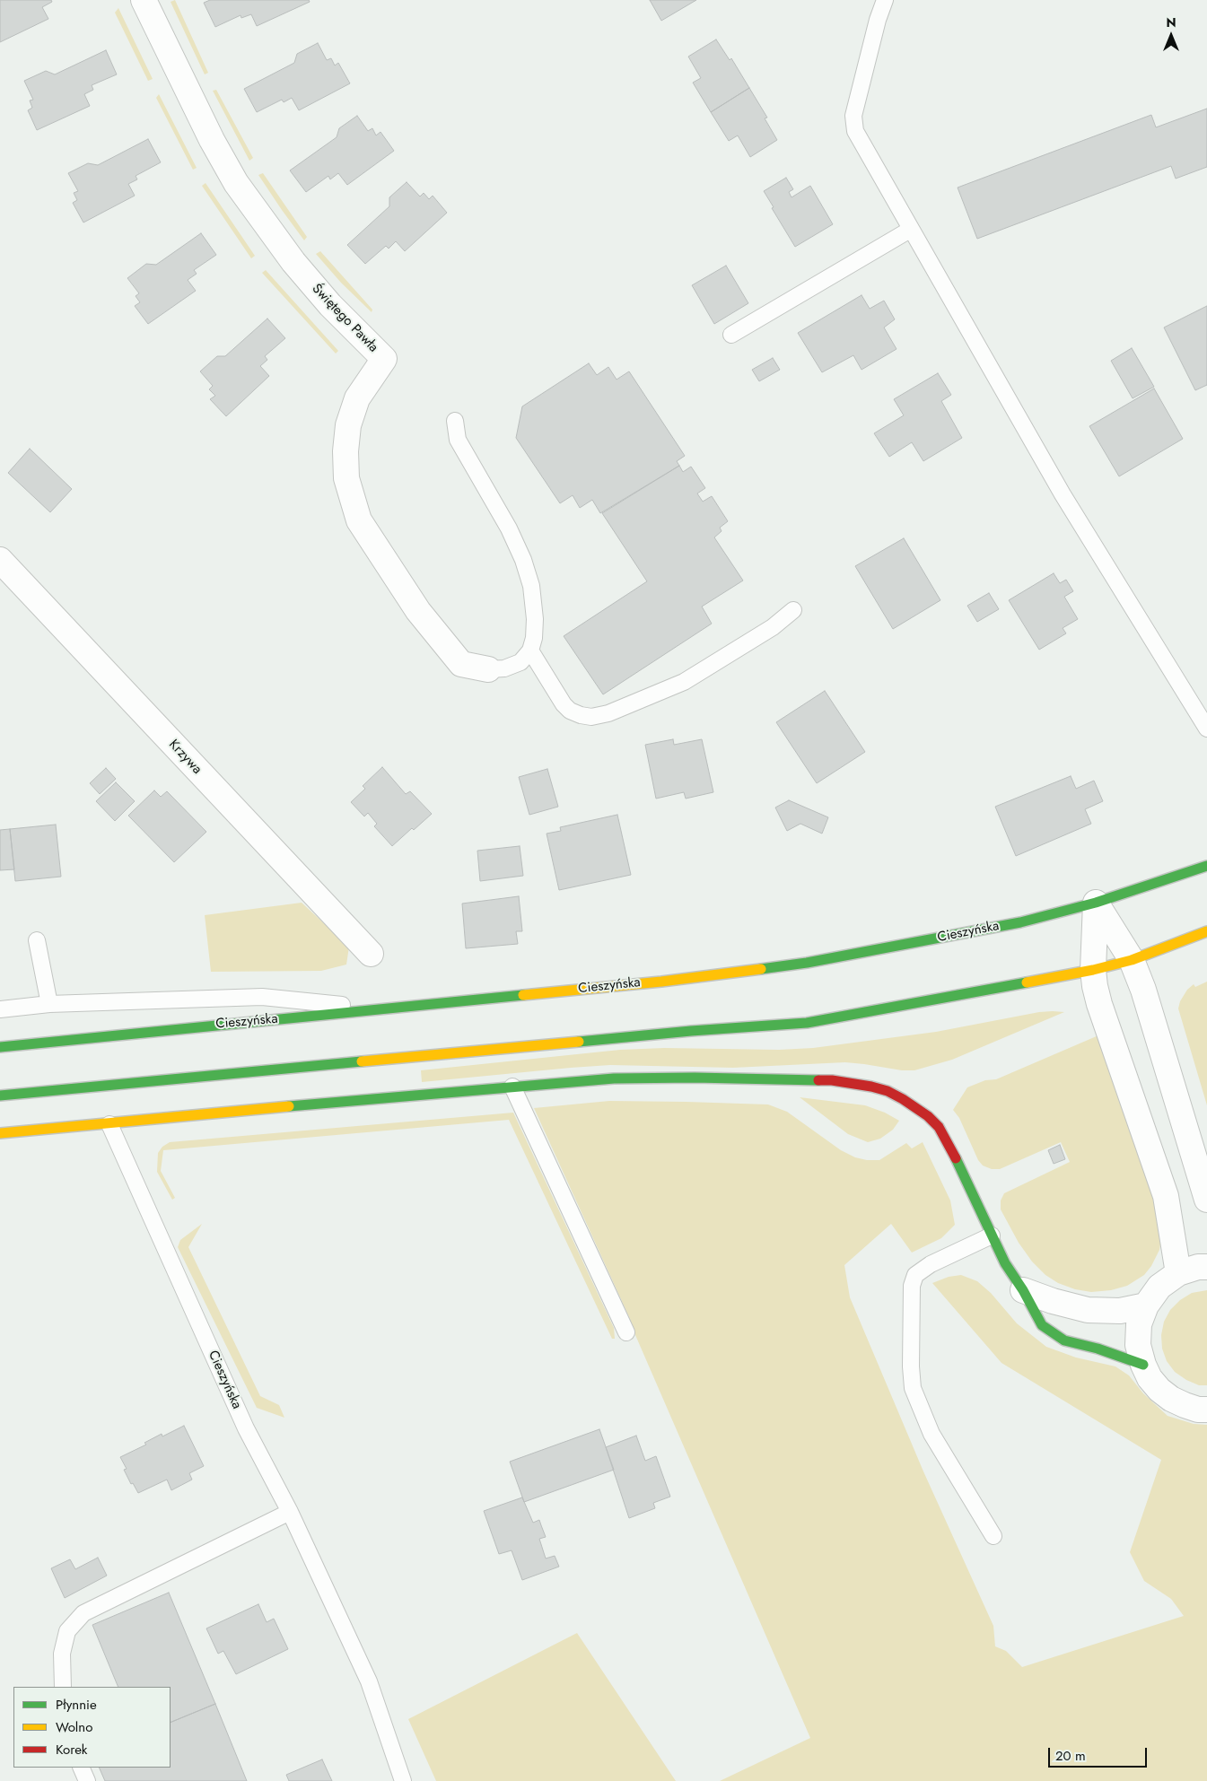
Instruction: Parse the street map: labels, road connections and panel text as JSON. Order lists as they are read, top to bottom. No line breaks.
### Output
{"streets":{"main road":["Cieszyńska"],"street":["Świętego Pawła","Krzywa"]},"legend":["Płynnie","Wolno","Korek"],"scale_bar":"20 m","north":"top"}
